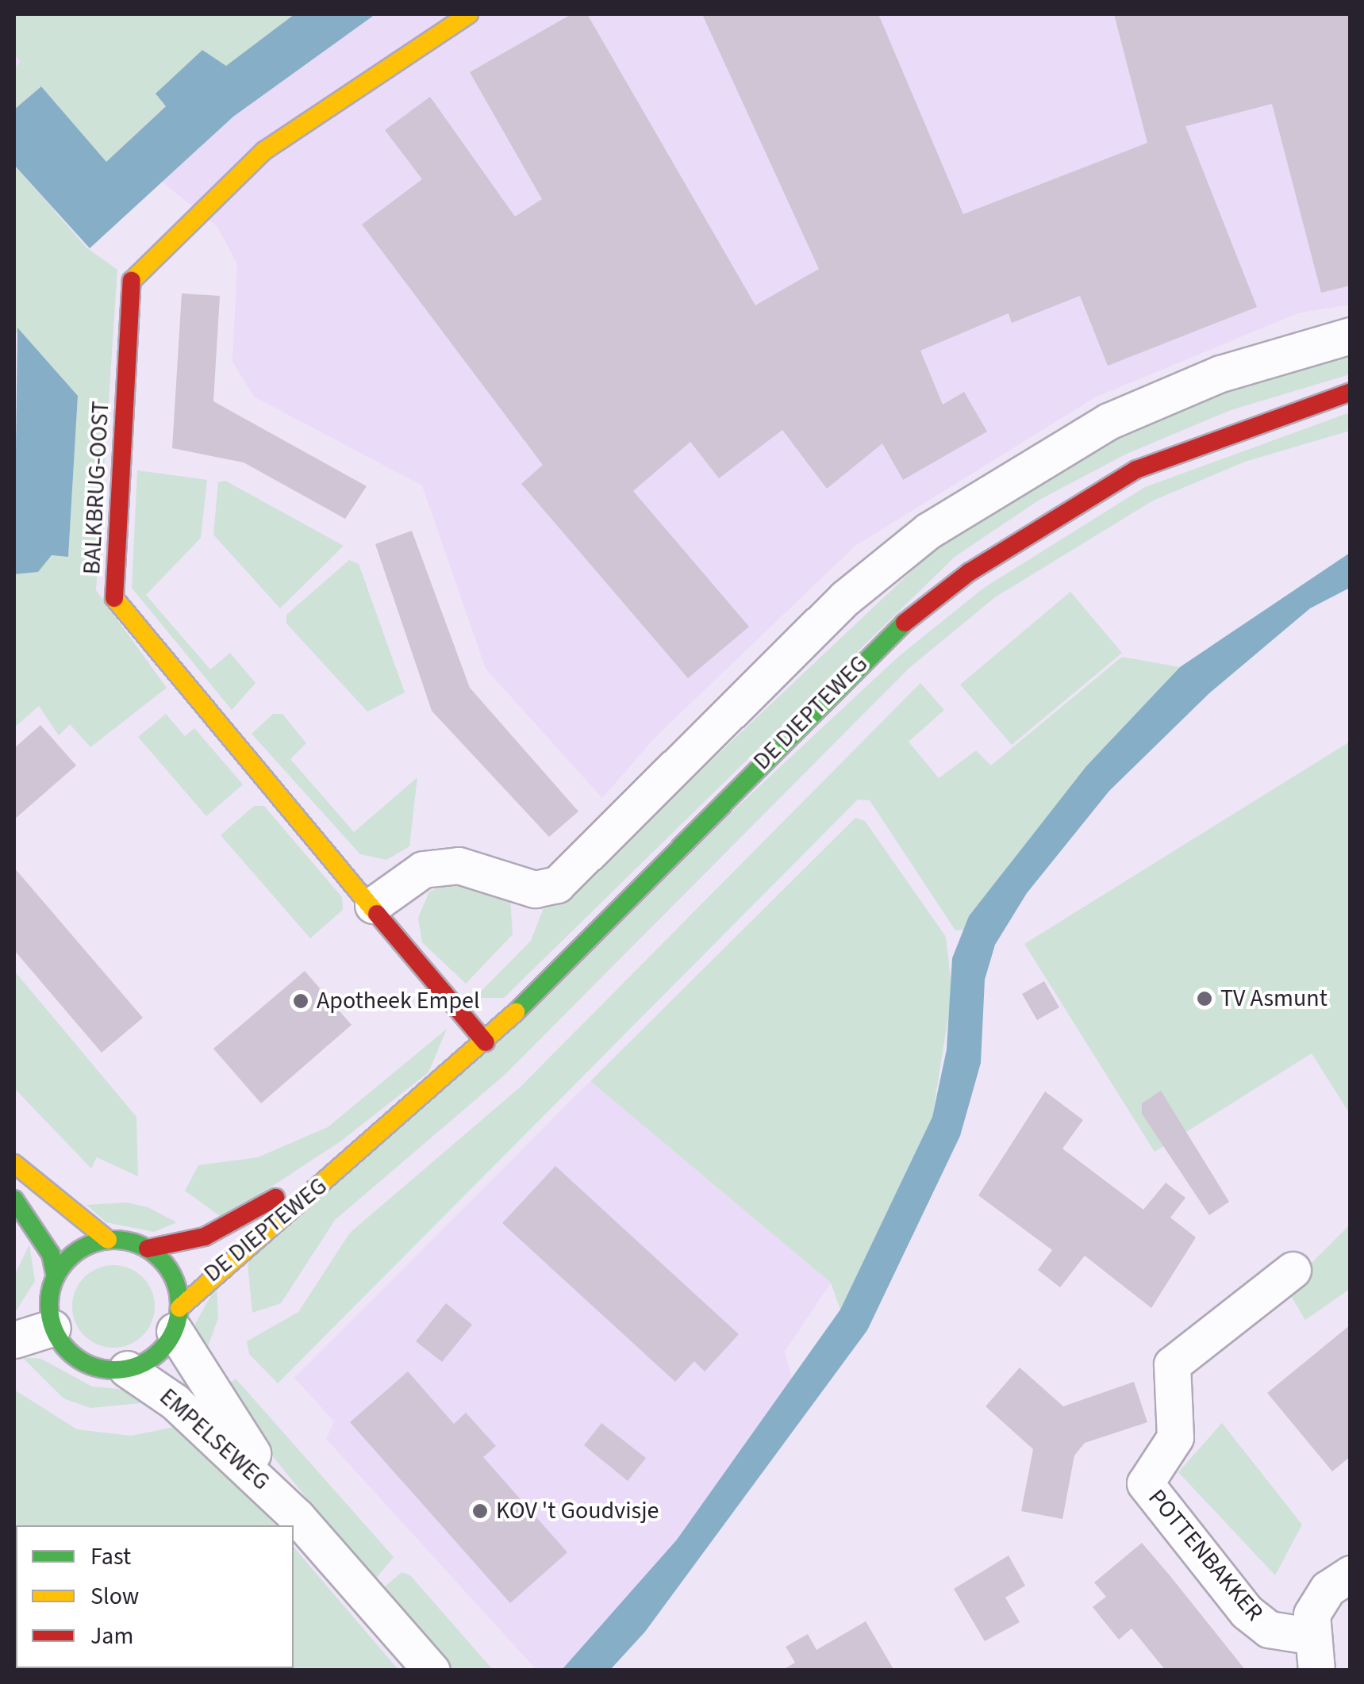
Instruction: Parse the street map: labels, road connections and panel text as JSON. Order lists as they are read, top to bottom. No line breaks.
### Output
{"streets":{"street":["BALKBRUG-OOST","DE DIEPTEWEG","EMPELSEWEG","POTTENBAKKER"]},"crossings":[["BALKBRUG-OOST","DE DIEPTEWEG"],["DE DIEPTEWEG","EMPELSEWEG"]],"places":["TV Asmunt","Apotheek Empel","KOV 't Goudvisje"],"legend":["Fast","Slow","Jam"]}
